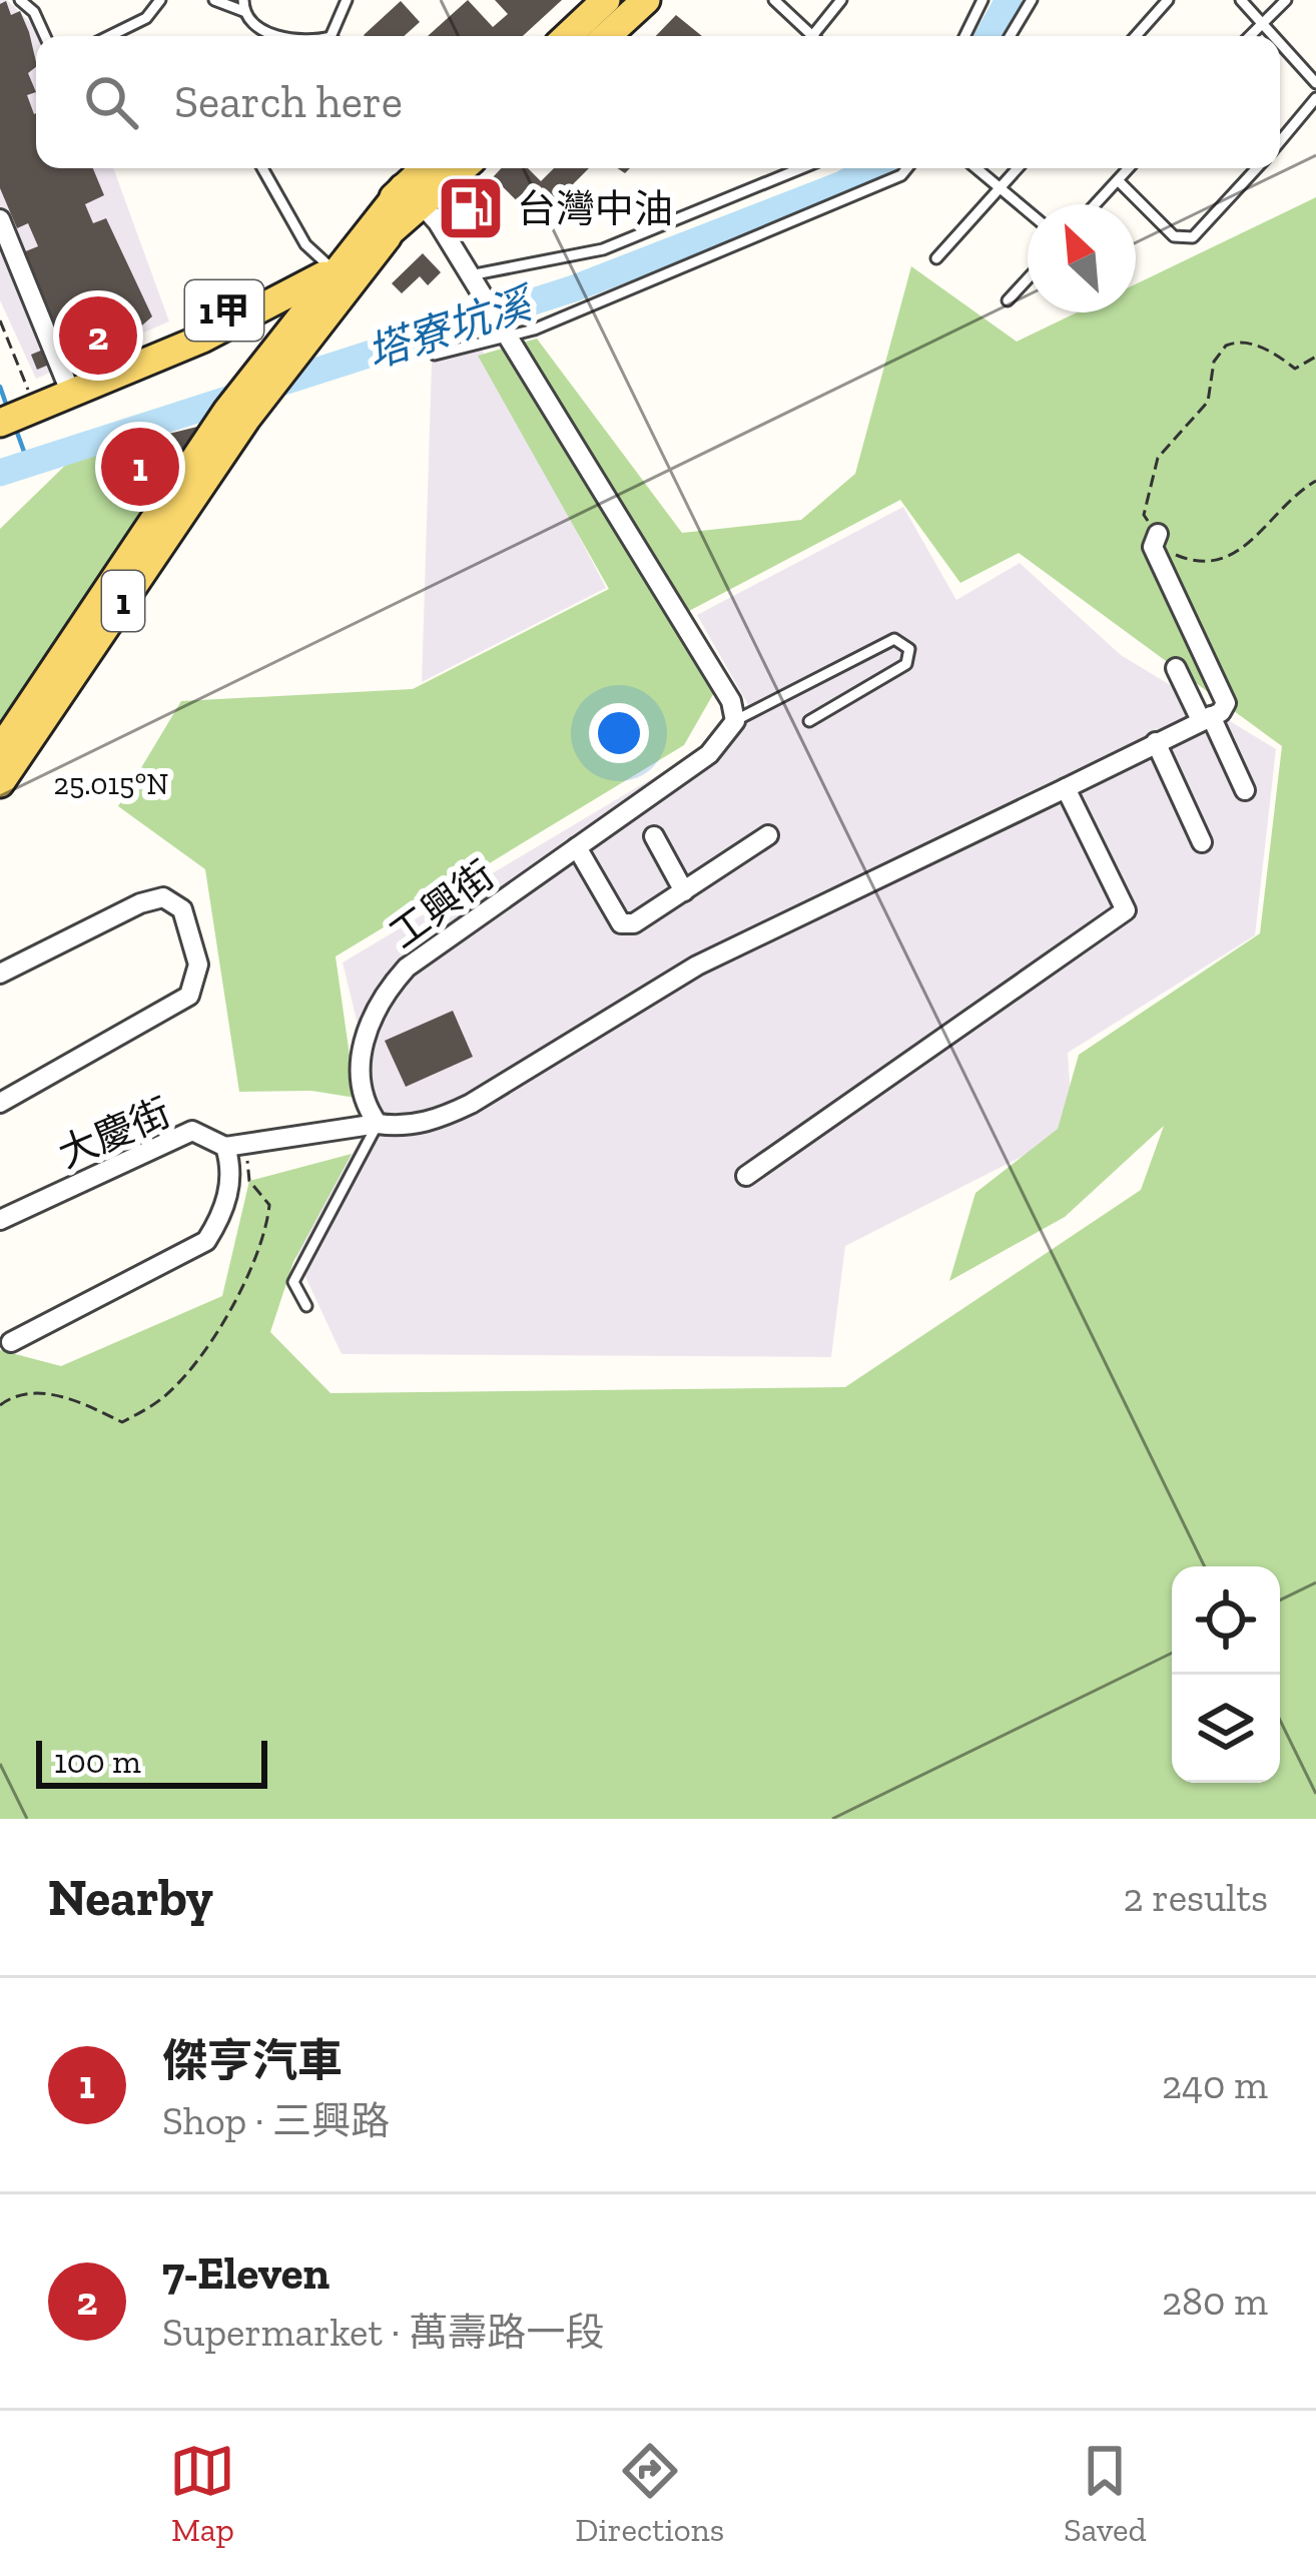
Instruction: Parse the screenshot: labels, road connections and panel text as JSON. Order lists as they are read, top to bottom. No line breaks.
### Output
{"streets":{"main road":["1甲","1"],"street":["工興街","大慶街"]},"crossings":[["1甲","1"]],"water":["塔寮坑溪"],"places":{"fuel station":["台灣中油"]},"scale_bar":"100 m","north":"top left","page":{"search":"Search here","pins":["2","1"],"scale":"100 m","heading":["Nearby","2 results"],"list":[{"mark":"1","name":"傑亨汽車","note":"Shop · 三興路","value":"240 m"},{"mark":"2","name":"7-Eleven","note":"Supermarket · 萬壽路一段","value":"280 m"}],"nav":["Map","Directions","Saved"]},"coordinates":["25.015°N"]}
